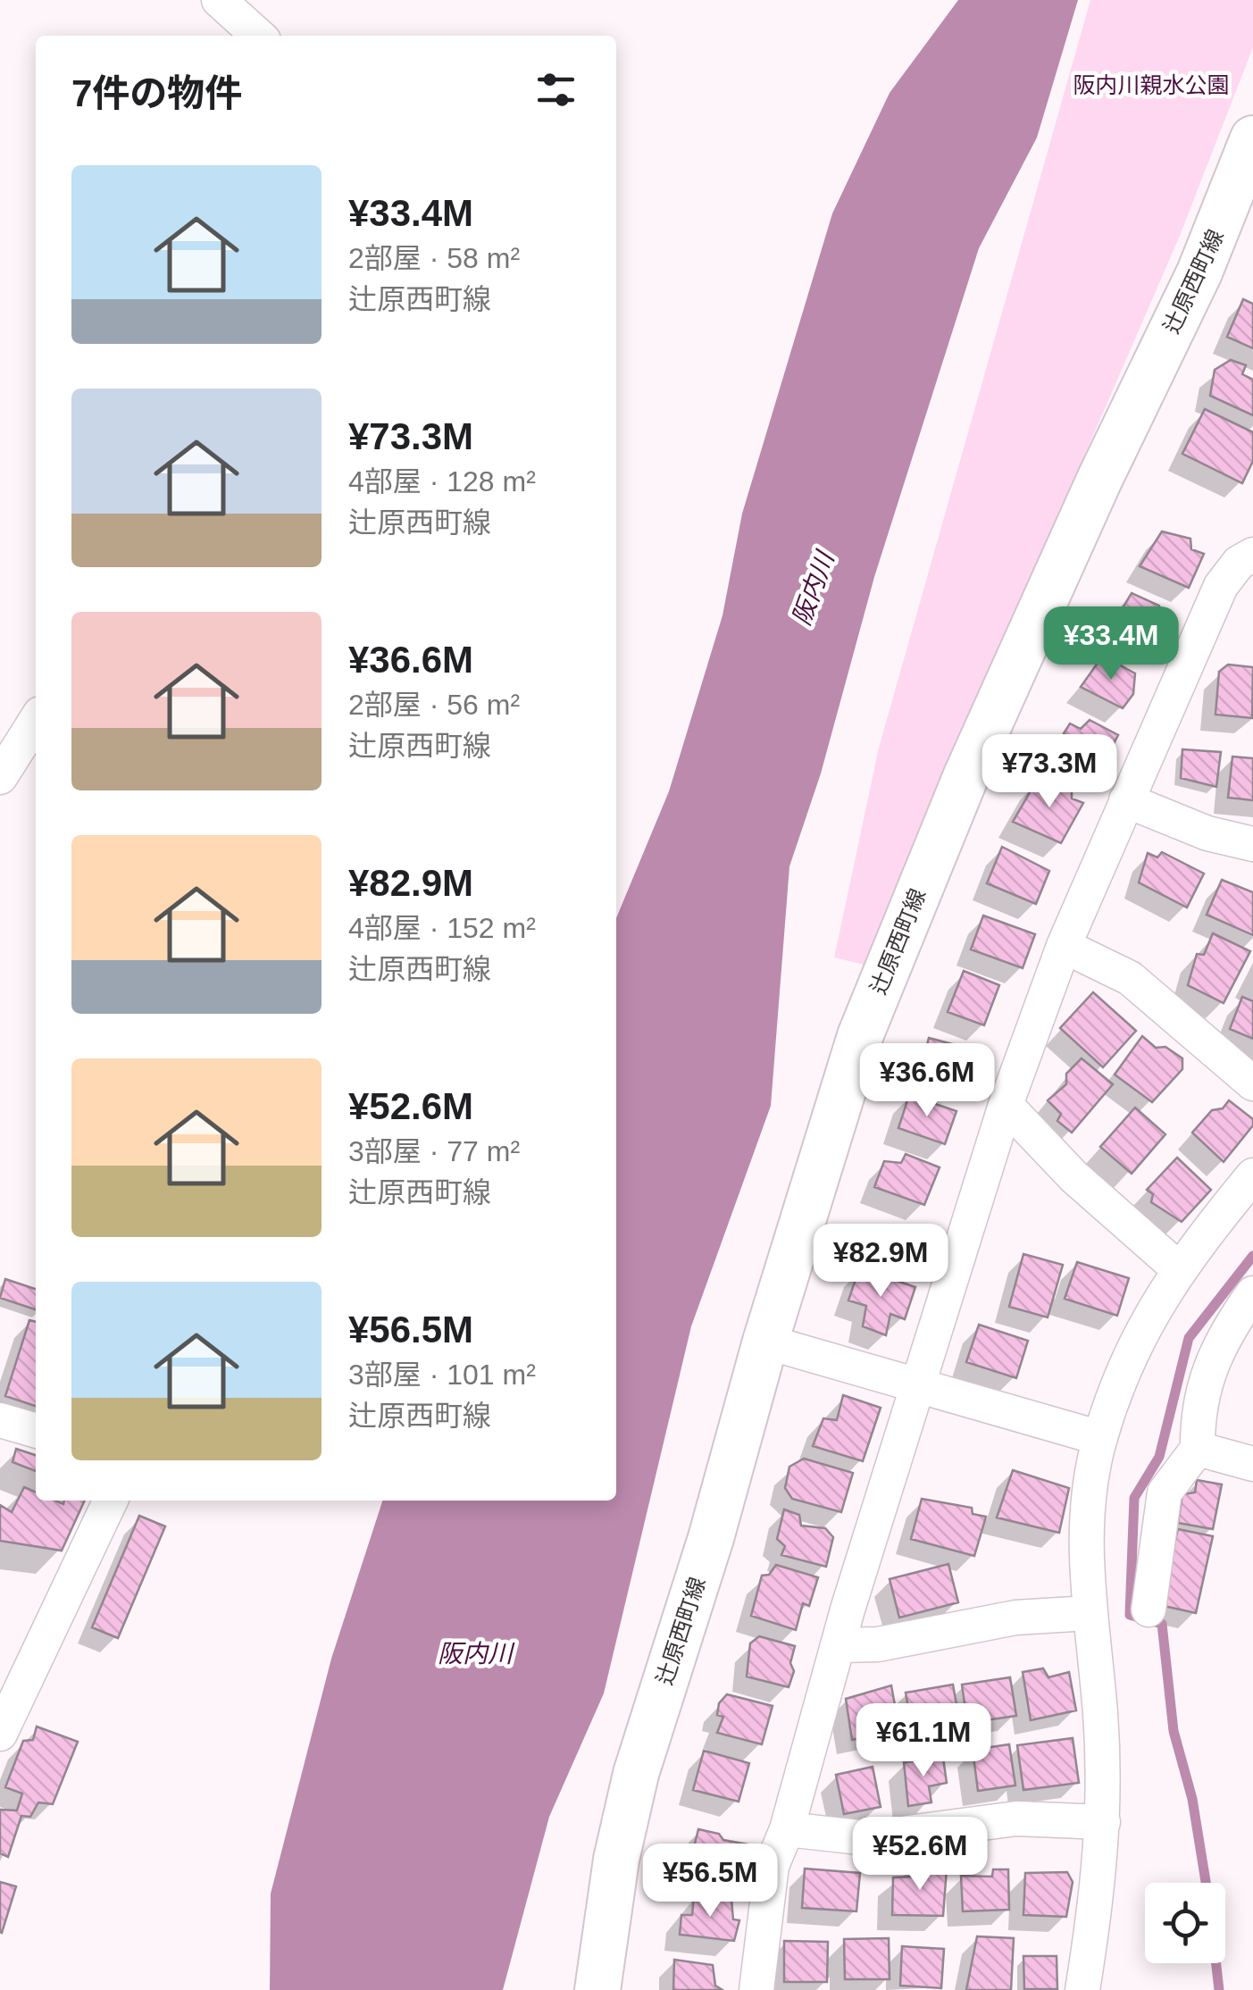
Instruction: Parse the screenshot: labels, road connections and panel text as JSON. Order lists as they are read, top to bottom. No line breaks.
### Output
{"streets":{"main road":["辻原西町線"]},"water":["阪内川"],"parks":["阪内川親水公園"],"page":{"heading":"7件の物件","list":[{"name":"¥33.4M","note":"2部屋 · 58 m² · 辻原西町線"},{"name":"¥73.3M","note":"4部屋 · 128 m² · 辻原西町線"},{"name":"¥36.6M","note":"2部屋 · 56 m² · 辻原西町線"},{"name":"¥82.9M","note":"4部屋 · 152 m² · 辻原西町線"},{"name":"¥52.6M","note":"3部屋 · 77 m² · 辻原西町線"},{"name":"¥56.5M","note":"3部屋 · 101 m² · 辻原西町線"}],"price":["¥33.4M","¥73.3M","¥36.6M","¥82.9M","¥61.1M","¥52.6M","¥56.5M"]}}
